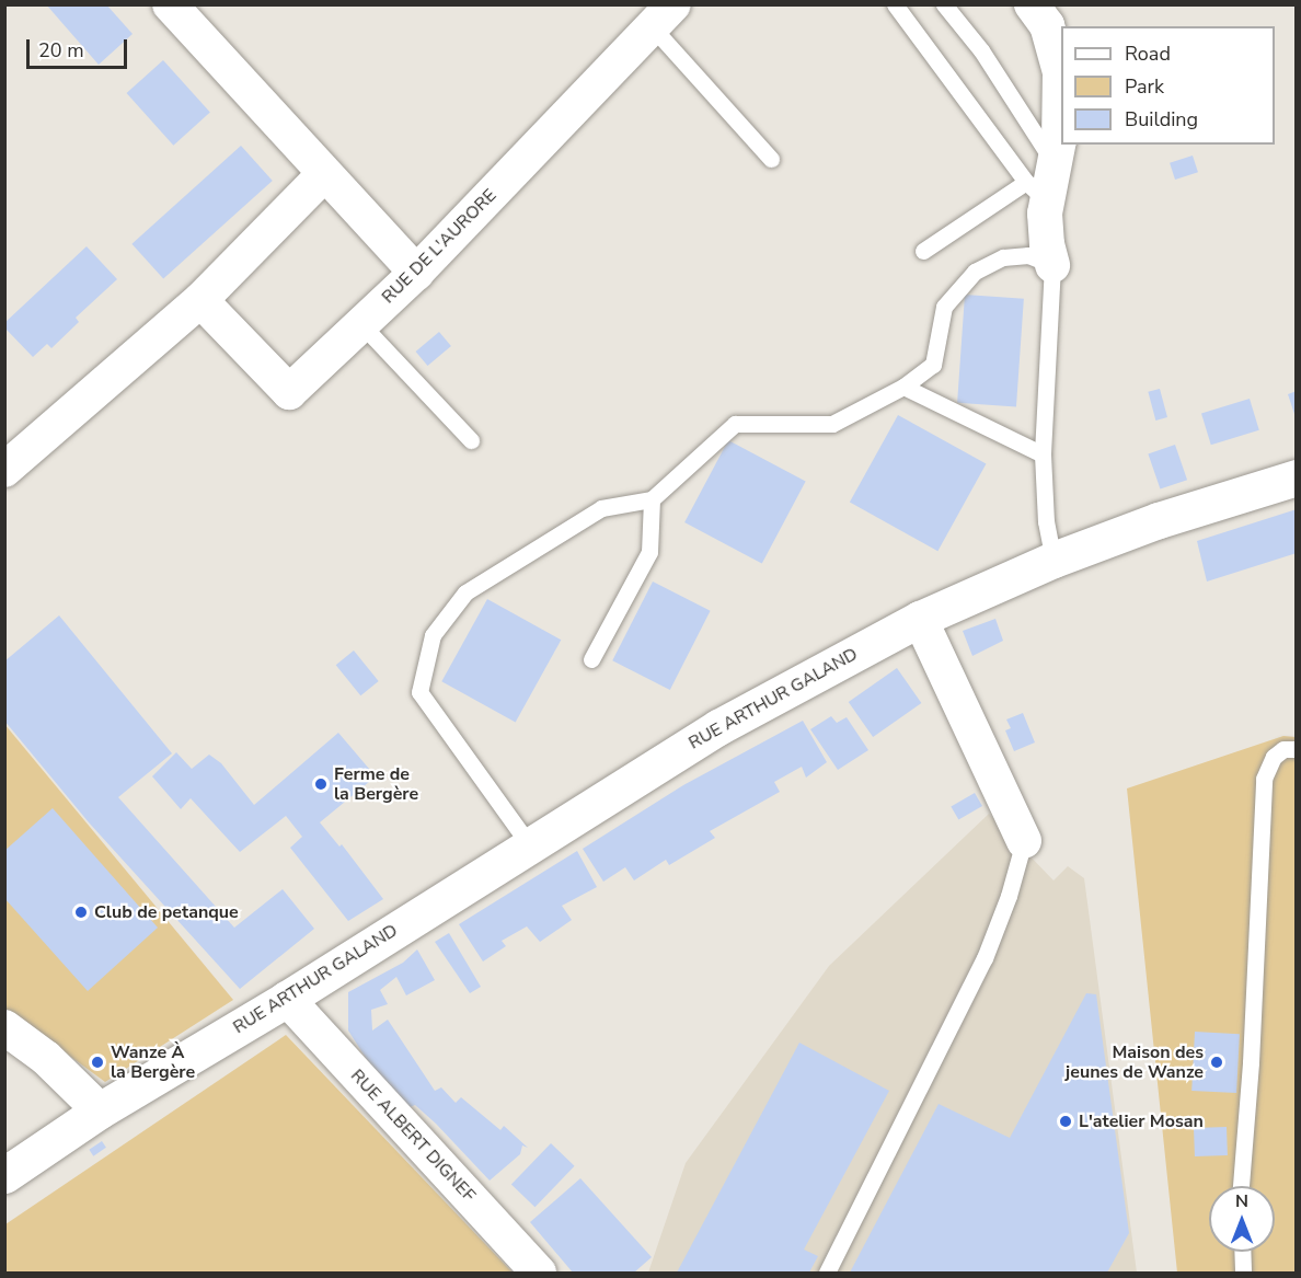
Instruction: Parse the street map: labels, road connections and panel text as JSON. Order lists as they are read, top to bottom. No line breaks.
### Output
{"streets":{"street":["RUE DE L'AURORE","RUE ARTHUR GALAND","RUE ALBERT DIGNEF"]},"crossings":[["RUE ARTHUR GALAND","RUE ALBERT DIGNEF"]],"places":["Ferme de la Bergère","Club de petanque","Wanze À la Bergère","Maison des jeunes de Wanze","L'atelier Mosan"],"legend":["Road","Park","Building"],"scale_bar":"20 m","north":"top"}
